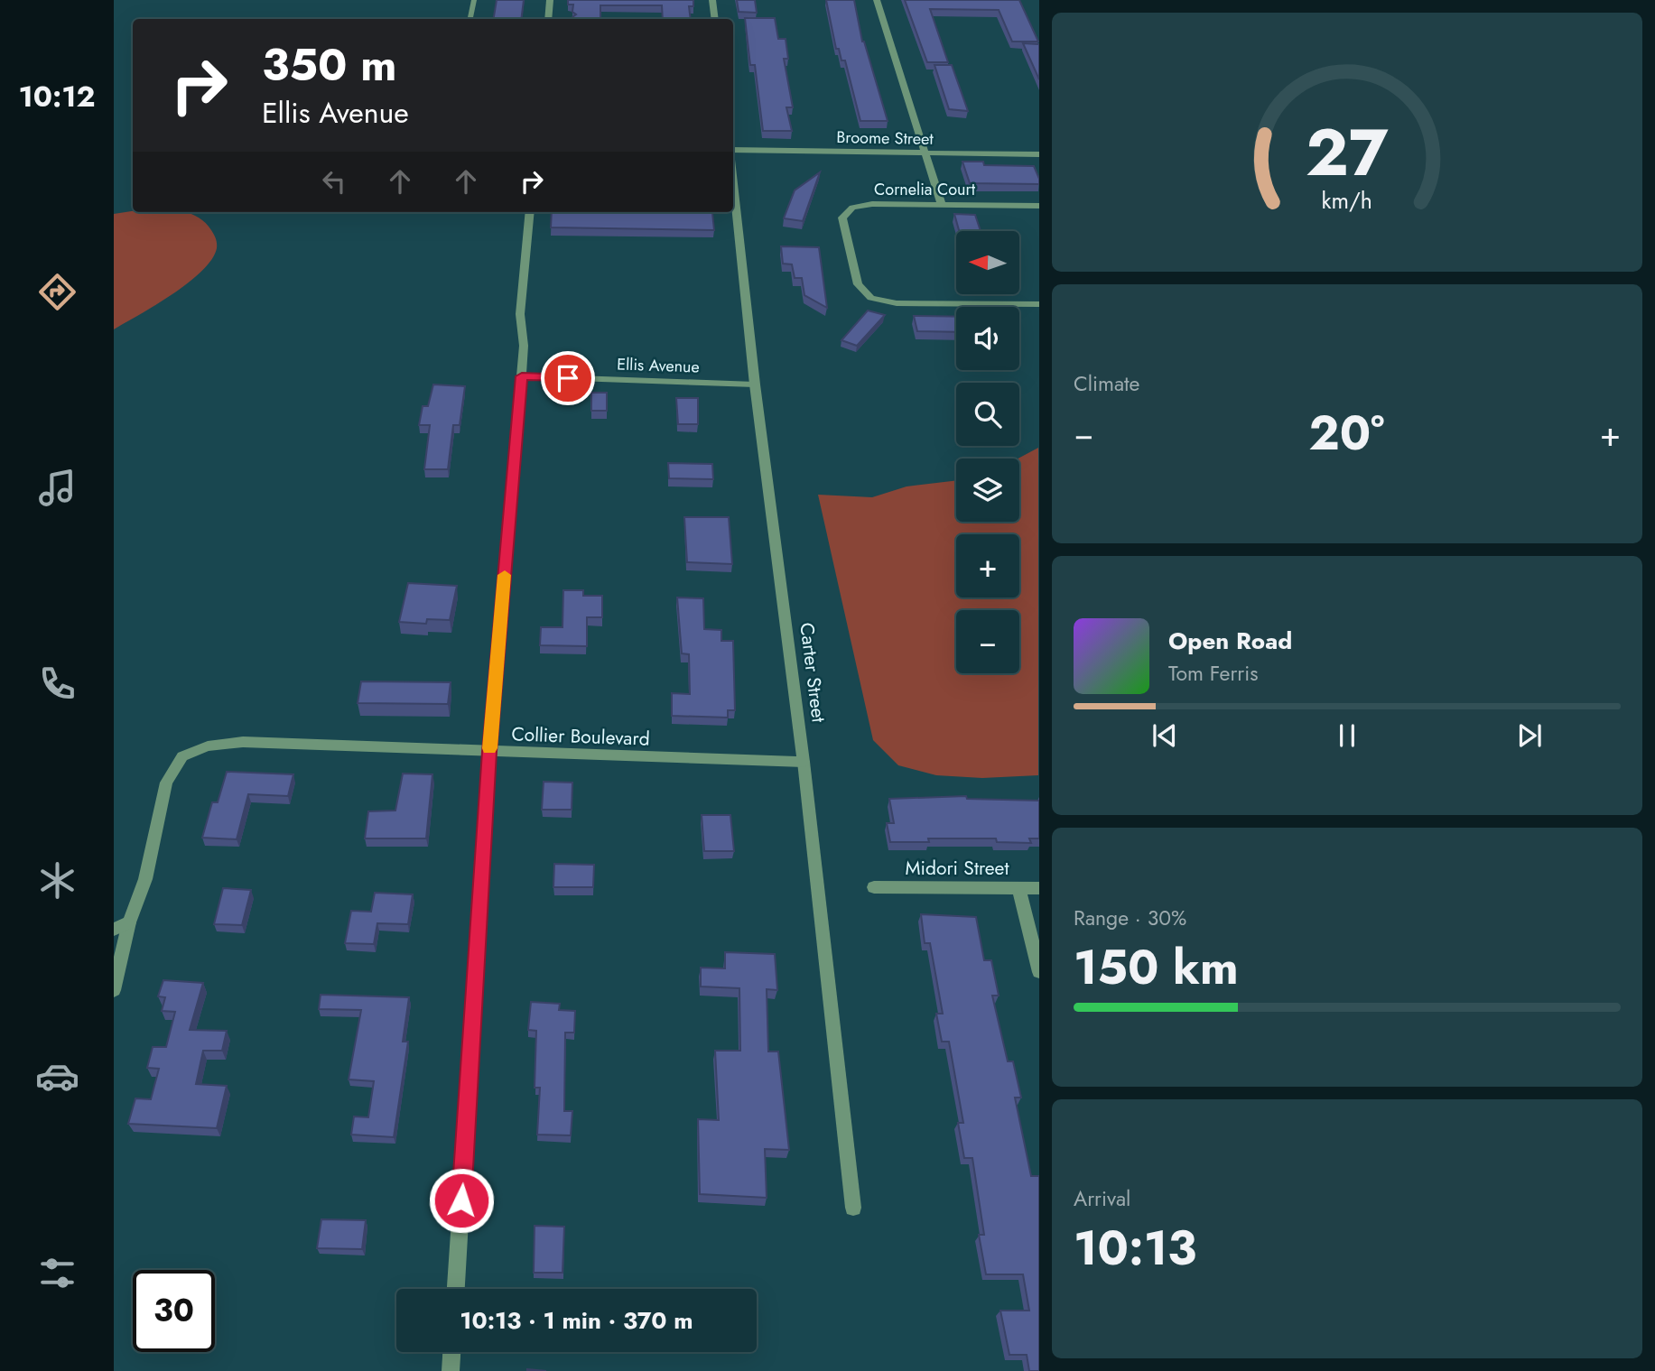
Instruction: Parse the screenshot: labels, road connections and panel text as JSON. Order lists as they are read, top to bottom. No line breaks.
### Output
{"streets":{"street":["Broome Street","Cornelia Court","Ellis Avenue","Carter Street","Collier Boulevard","Midori Street"]},"crossings":[["Ellis Avenue","Carter Street"],["Carter Street","Collier Boulevard"]],"north":"left","page":{"tabs":"10:12","turn":["350 m","Ellis Avenue"],"map_buttons":["+","−"],"tile":["Climate",["Range · 30%","150 km"],["Arrival","10:13"]],"heat":["−","20°","+"],"song":["Open Road","Tom Ferris"],"limit":"30","trip":"10:13 · 1 min · 370 m","gauge":["27","km/h"]}}
